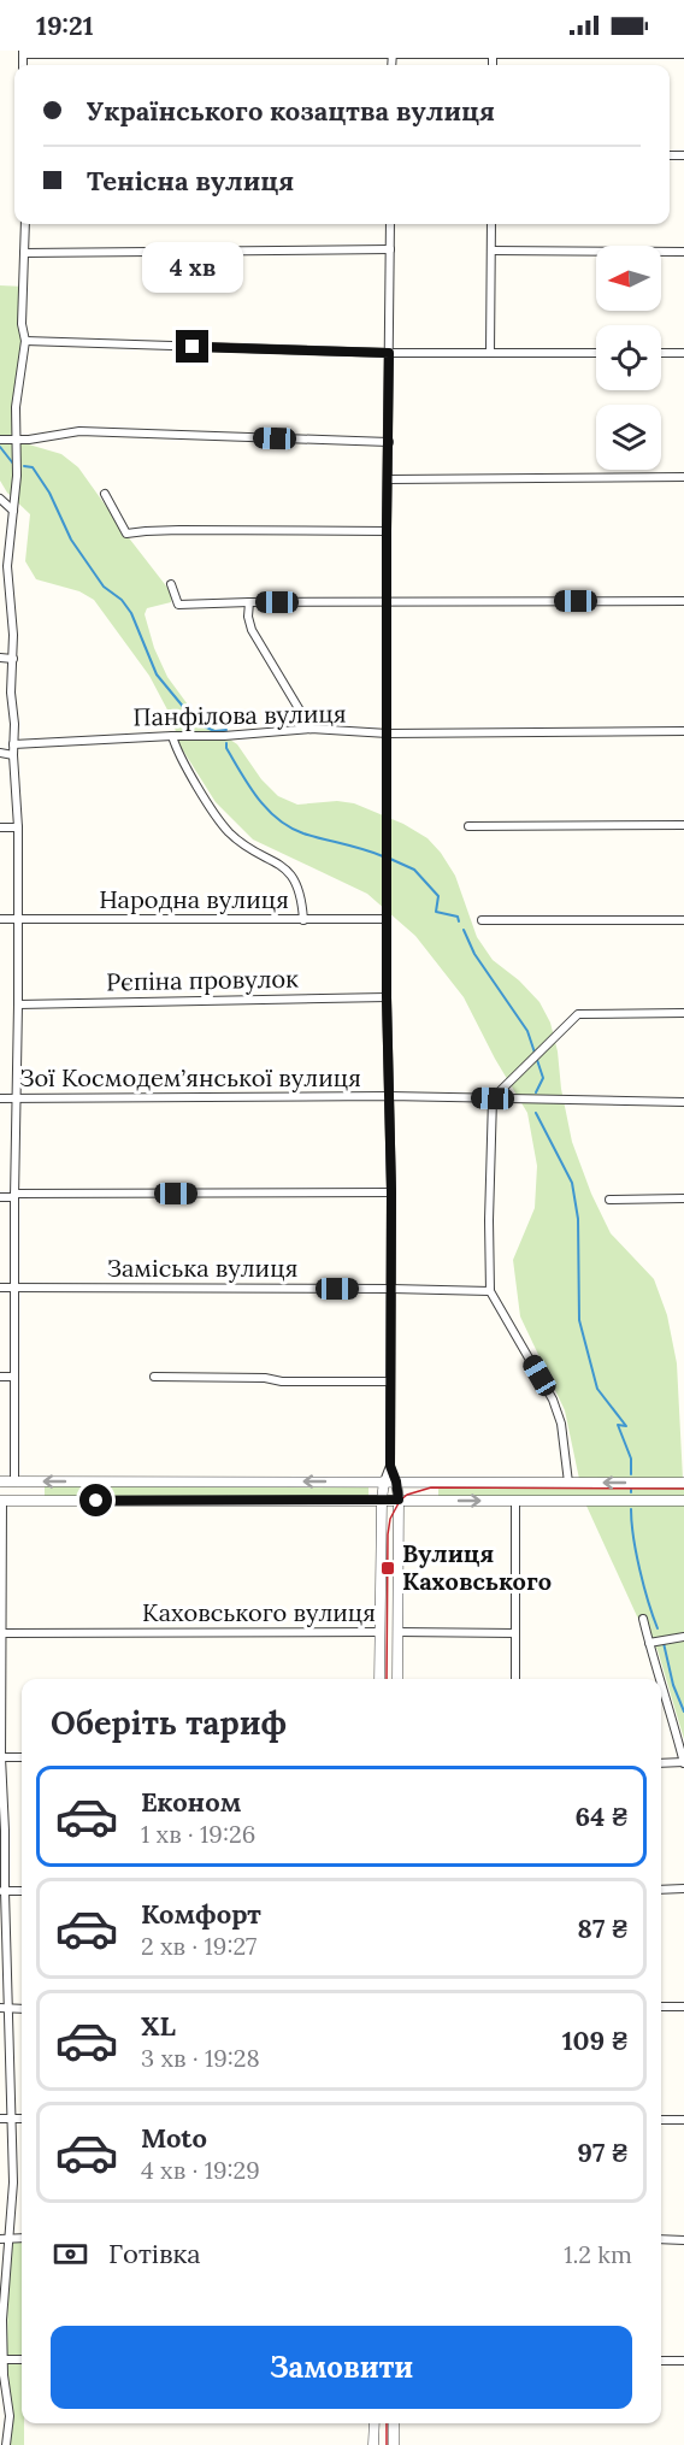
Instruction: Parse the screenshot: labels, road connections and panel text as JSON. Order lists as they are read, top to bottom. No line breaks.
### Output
{"streets":{"street":["Панфілова вулиця","Народна вулиця","Рєпіна провулок","Зої Космодем’янської вулиця","Заміська вулиця","Каховського вулиця"]},"places":{"transit":["Вулиця Каховського"]},"north":"left","page":{"status":"19:21","banner":["Українського козацтва вулиця","Тенісна вулиця"],"bubble":"4 хв","heading":"Оберіть тариф","list":[{"name":"Економ","note":"1 хв · 19:26","value":"64 ₴"},{"name":"Комфорт","note":"2 хв · 19:27","value":"87 ₴"},{"name":"XL","note":"3 хв · 19:28","value":"109 ₴"},{"name":"Moto","note":"4 хв · 19:29","value":"97 ₴"}],"pay":["Готівка","1.2 km"],"buttons":"Замовити"}}
